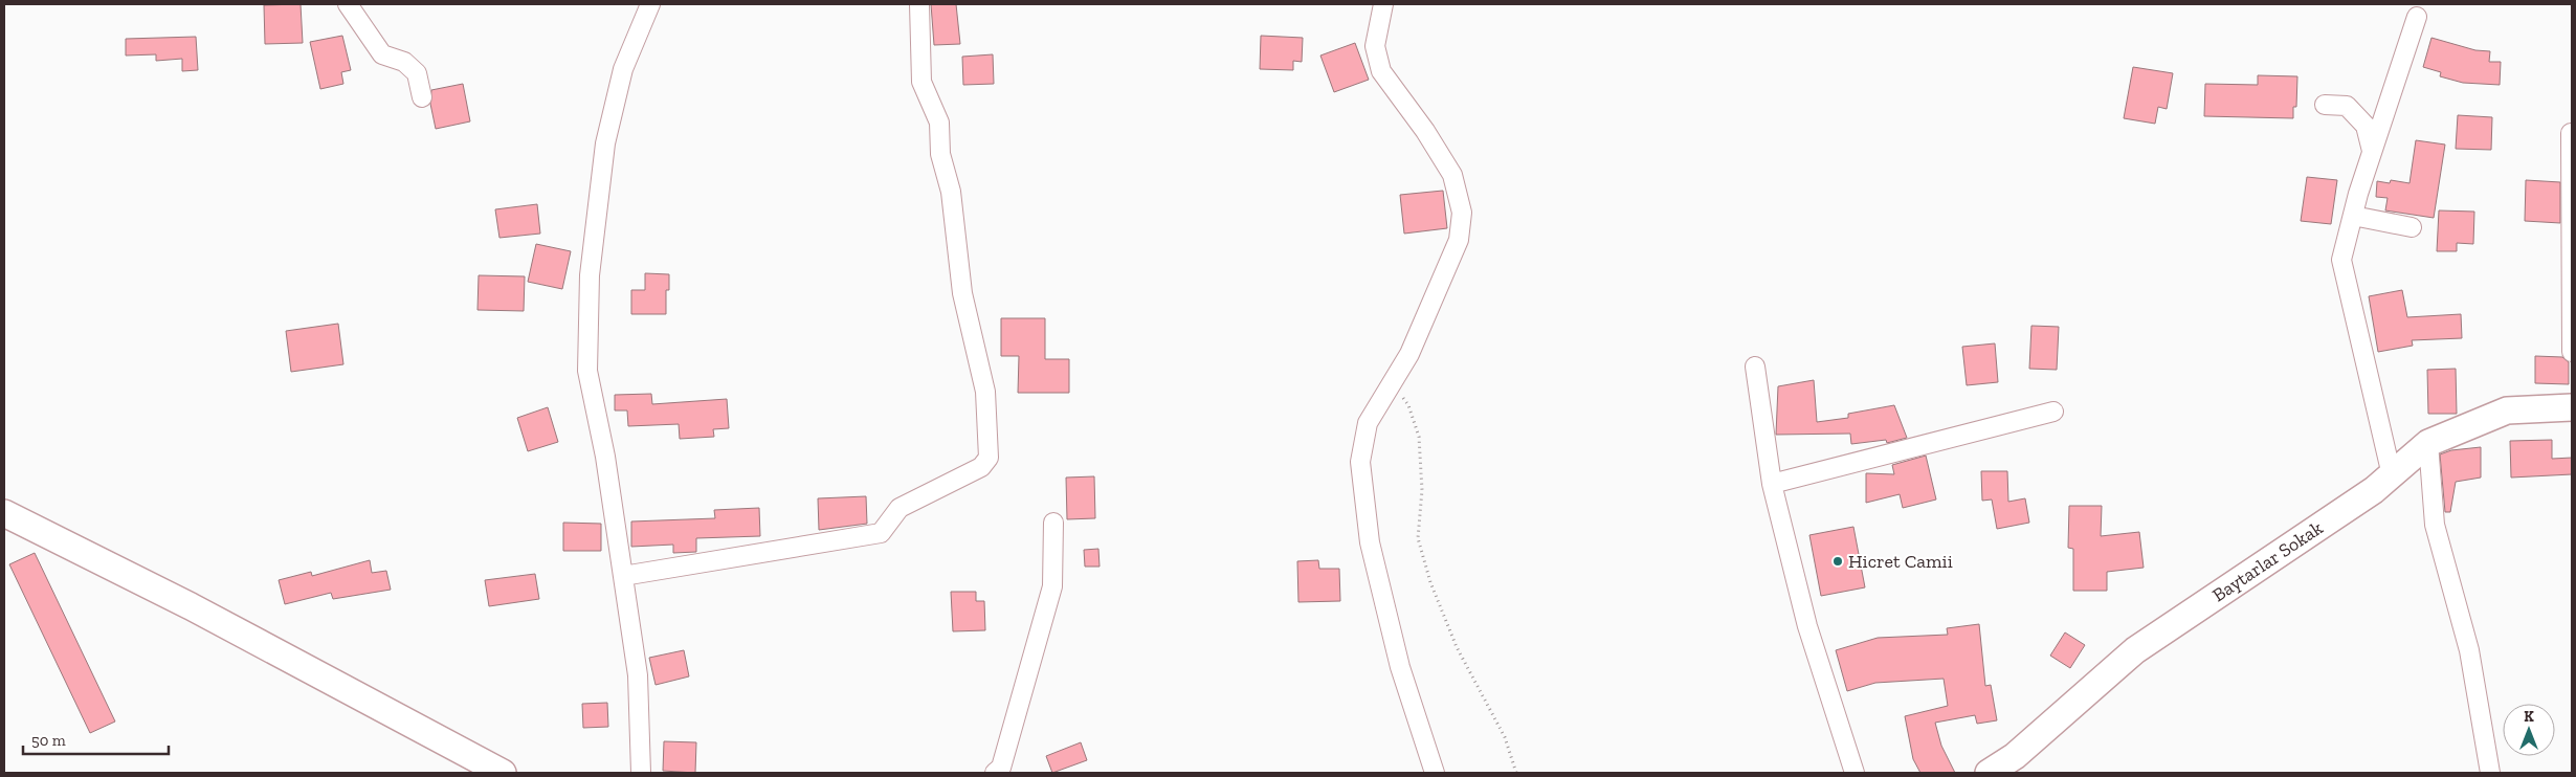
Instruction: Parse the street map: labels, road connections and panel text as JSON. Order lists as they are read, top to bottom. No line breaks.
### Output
{"streets":{"street":["Baytarlar Sokak"]},"places":["Hicret Camii"],"scale_bar":"50 m","north":"top"}
